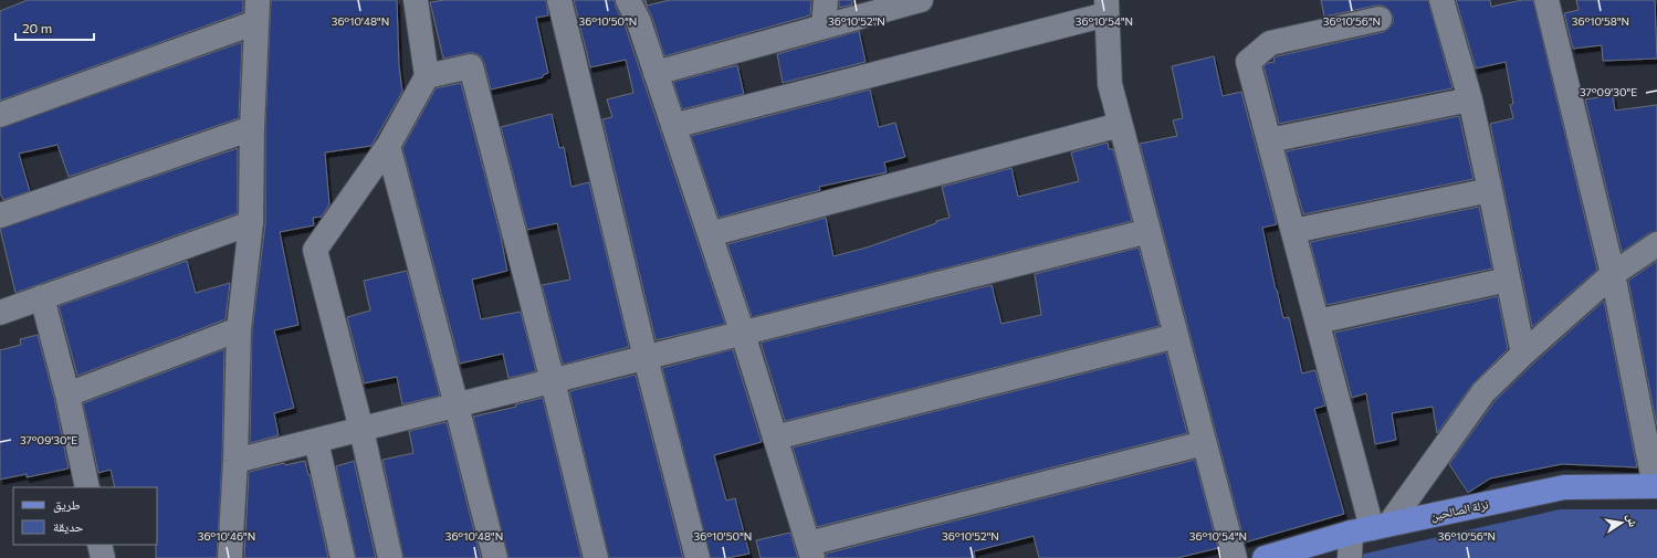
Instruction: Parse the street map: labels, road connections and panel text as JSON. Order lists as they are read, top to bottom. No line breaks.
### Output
{"streets":{"main road":["نزلة الصالحين"]},"legend":["طريق","حديقة"],"scale_bar":"20 m","north":"right","coordinates":["36°10'48\"N","36°10'50\"N","36°10'52\"N","36°10'54\"N","36°10'56\"N","36°10'58\"N","37°09'30\"E","36°10'46\"N"]}
